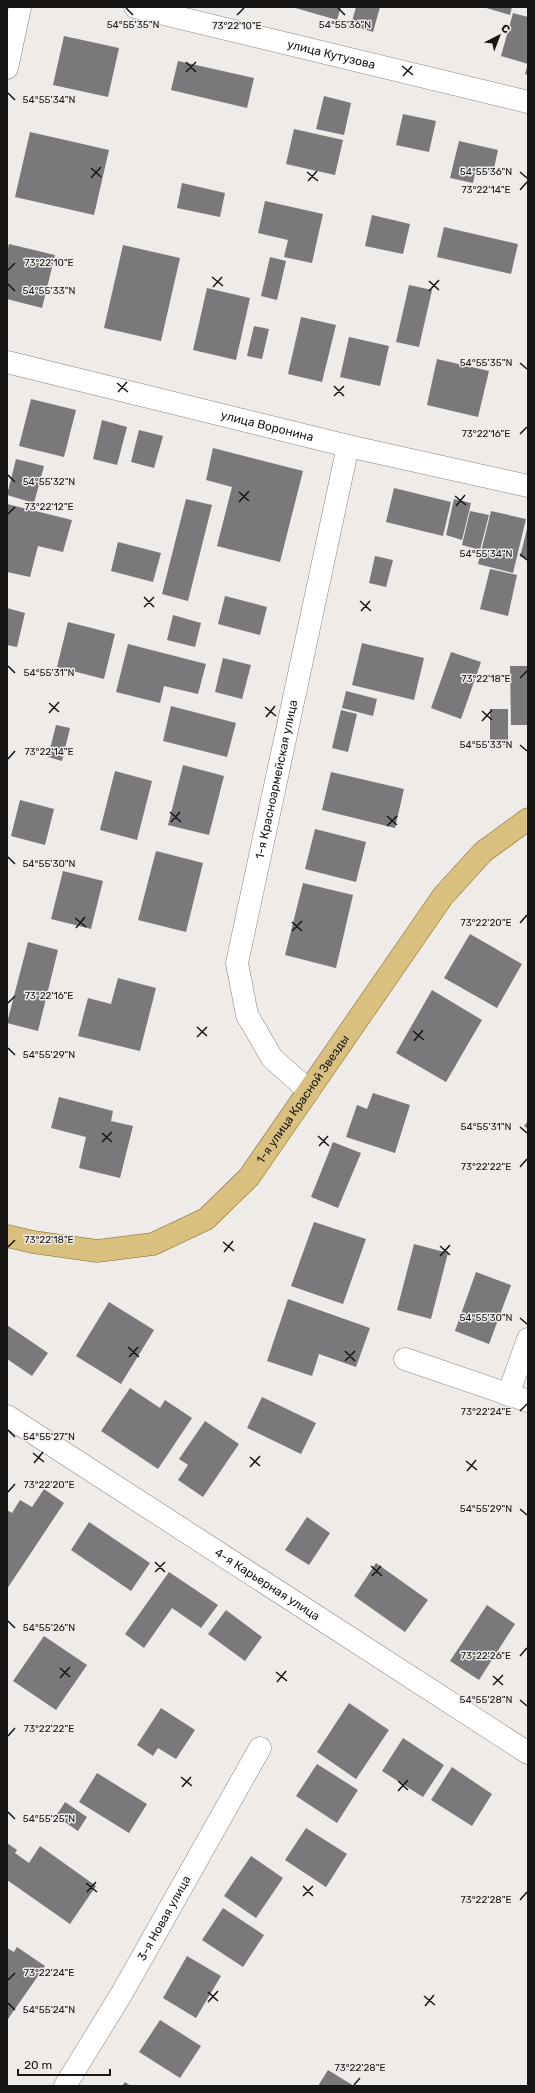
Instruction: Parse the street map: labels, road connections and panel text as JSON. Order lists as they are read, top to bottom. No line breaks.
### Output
{"streets":{"main road":["1-я улица Красной Звезды"],"street":["улица Кутузова","улица Воронина","1-я Красноармейская улица","4-я Карьерная улица","3-я Новая улица"]},"crossings":[["улица Воронина","1-я Красноармейская улица"],["1-я Красноармейская улица","1-я улица Красной Звезды"]],"scale_bar":"20 m","north":"top right","coordinates":["54°55'36\"N","54°55'35\"N","73°22'10\"E","54°55'34\"N","73°22'14\"E","54°55'33\"N","73°22'16\"E","54°55'32\"N","73°22'12\"E","54°55'31\"N","73°22'18\"E","54°55'30\"N","73°22'20\"E","54°55'29\"N","73°22'22\"E","73°22'24\"E","54°55'27\"N","54°55'26\"N","73°22'26\"E","54°55'28\"N","54°55'25\"N","73°22'28\"E","54°55'24\"N"]}
